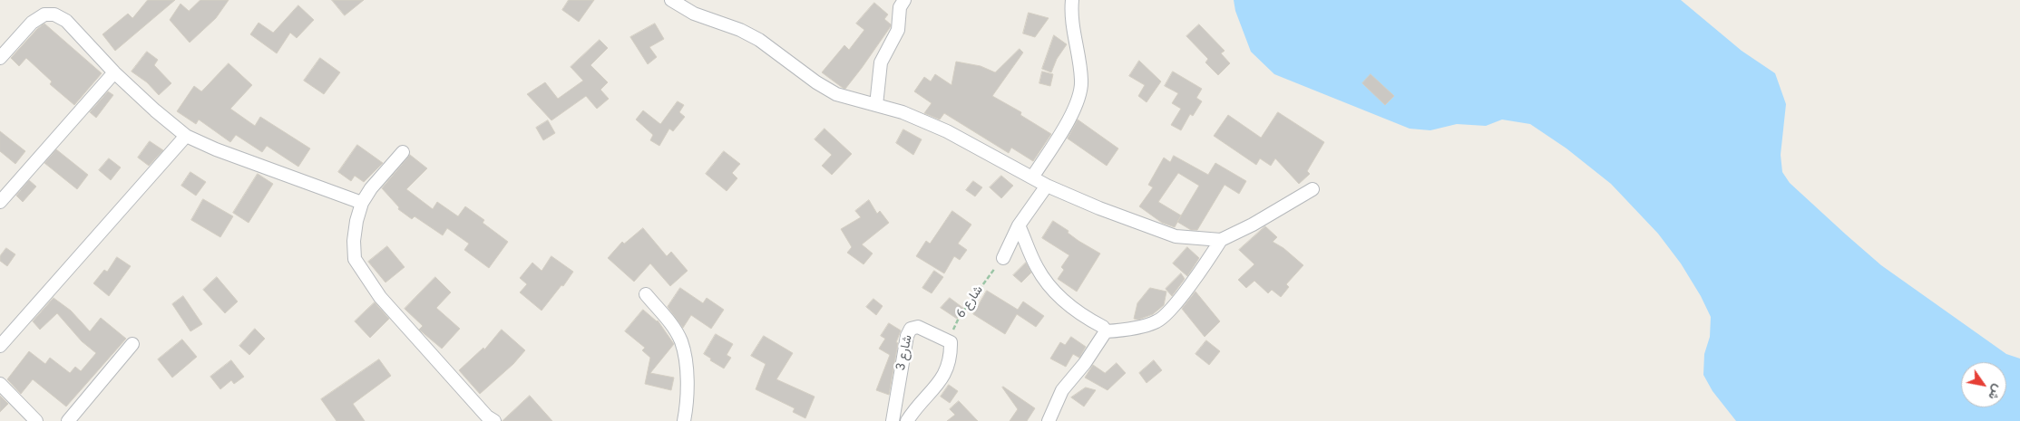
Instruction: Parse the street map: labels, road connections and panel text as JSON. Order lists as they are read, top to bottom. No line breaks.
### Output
{"streets":{"street":["شارع 3"],"path":["شارع 6"]},"crossings":[["شارع 6","شارع 3"]],"north":"bottom right"}
